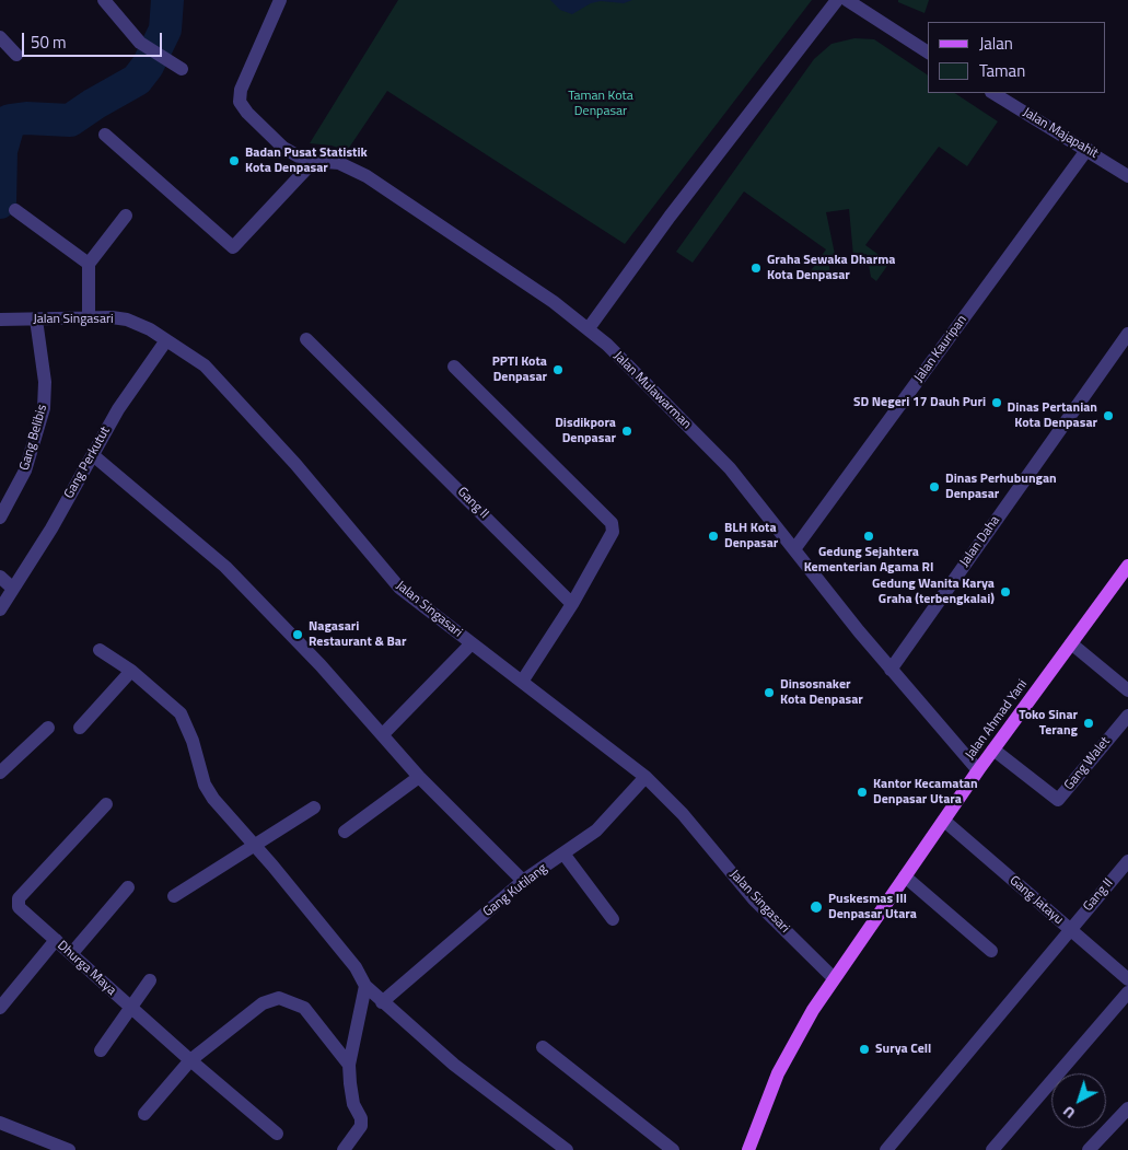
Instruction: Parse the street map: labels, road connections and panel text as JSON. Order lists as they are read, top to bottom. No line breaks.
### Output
{"streets":{"main road":["Jalan Ahmad Yani"],"street":["Jalan Majapahit","Jalan Singasari","Jalan Kauripan","Jalan Mulawarman","Gang Belibis","Gang Perkutut","Gang II","Jalan Daha","Gang Walet","Gang Kutilang","Gang Jatayu","Dhurga Maya"]},"crossings":[["Jalan Majapahit","Jalan Kauripan"],["Jalan Singasari","Gang Belibis"],["Jalan Singasari","Gang Perkutut"],["Jalan Singasari","Jalan Ahmad Yani"],["Jalan Singasari","Gang Kutilang"],["Jalan Kauripan","Jalan Mulawarman"],["Jalan Mulawarman","Jalan Daha"],["Jalan Mulawarman","Jalan Ahmad Yani"],["Gang II","Gang Jatayu"],["Jalan Ahmad Yani","Gang Walet"],["Jalan Ahmad Yani","Gang Jatayu"]],"parks":["Taman Kota Denpasar"],"places":["Badan Pusat Statistik Kota Denpasar","Graha Sewaka Dharma Kota Denpasar","PPTI Kota Denpasar","SD Negeri 17 Dauh Puri","Dinas Pertanian Kota Denpasar","Disdikpora Denpasar","Dinas Perhubungan Denpasar","BLH Kota Denpasar","Gedung Sejahtera Kementerian Agama RI","Gedung Wanita Karya Graha (terbengkalai)","Nagasari Restaurant & Bar","Dinsosnaker Kota Denpasar","Toko Sinar Terang","Kantor Kecamatan Denpasar Utara","Puskesmas III Denpasar Utara","Surya Cell"],"legend":["Jalan","Taman"],"scale_bar":"50 m","north":"bottom left"}
